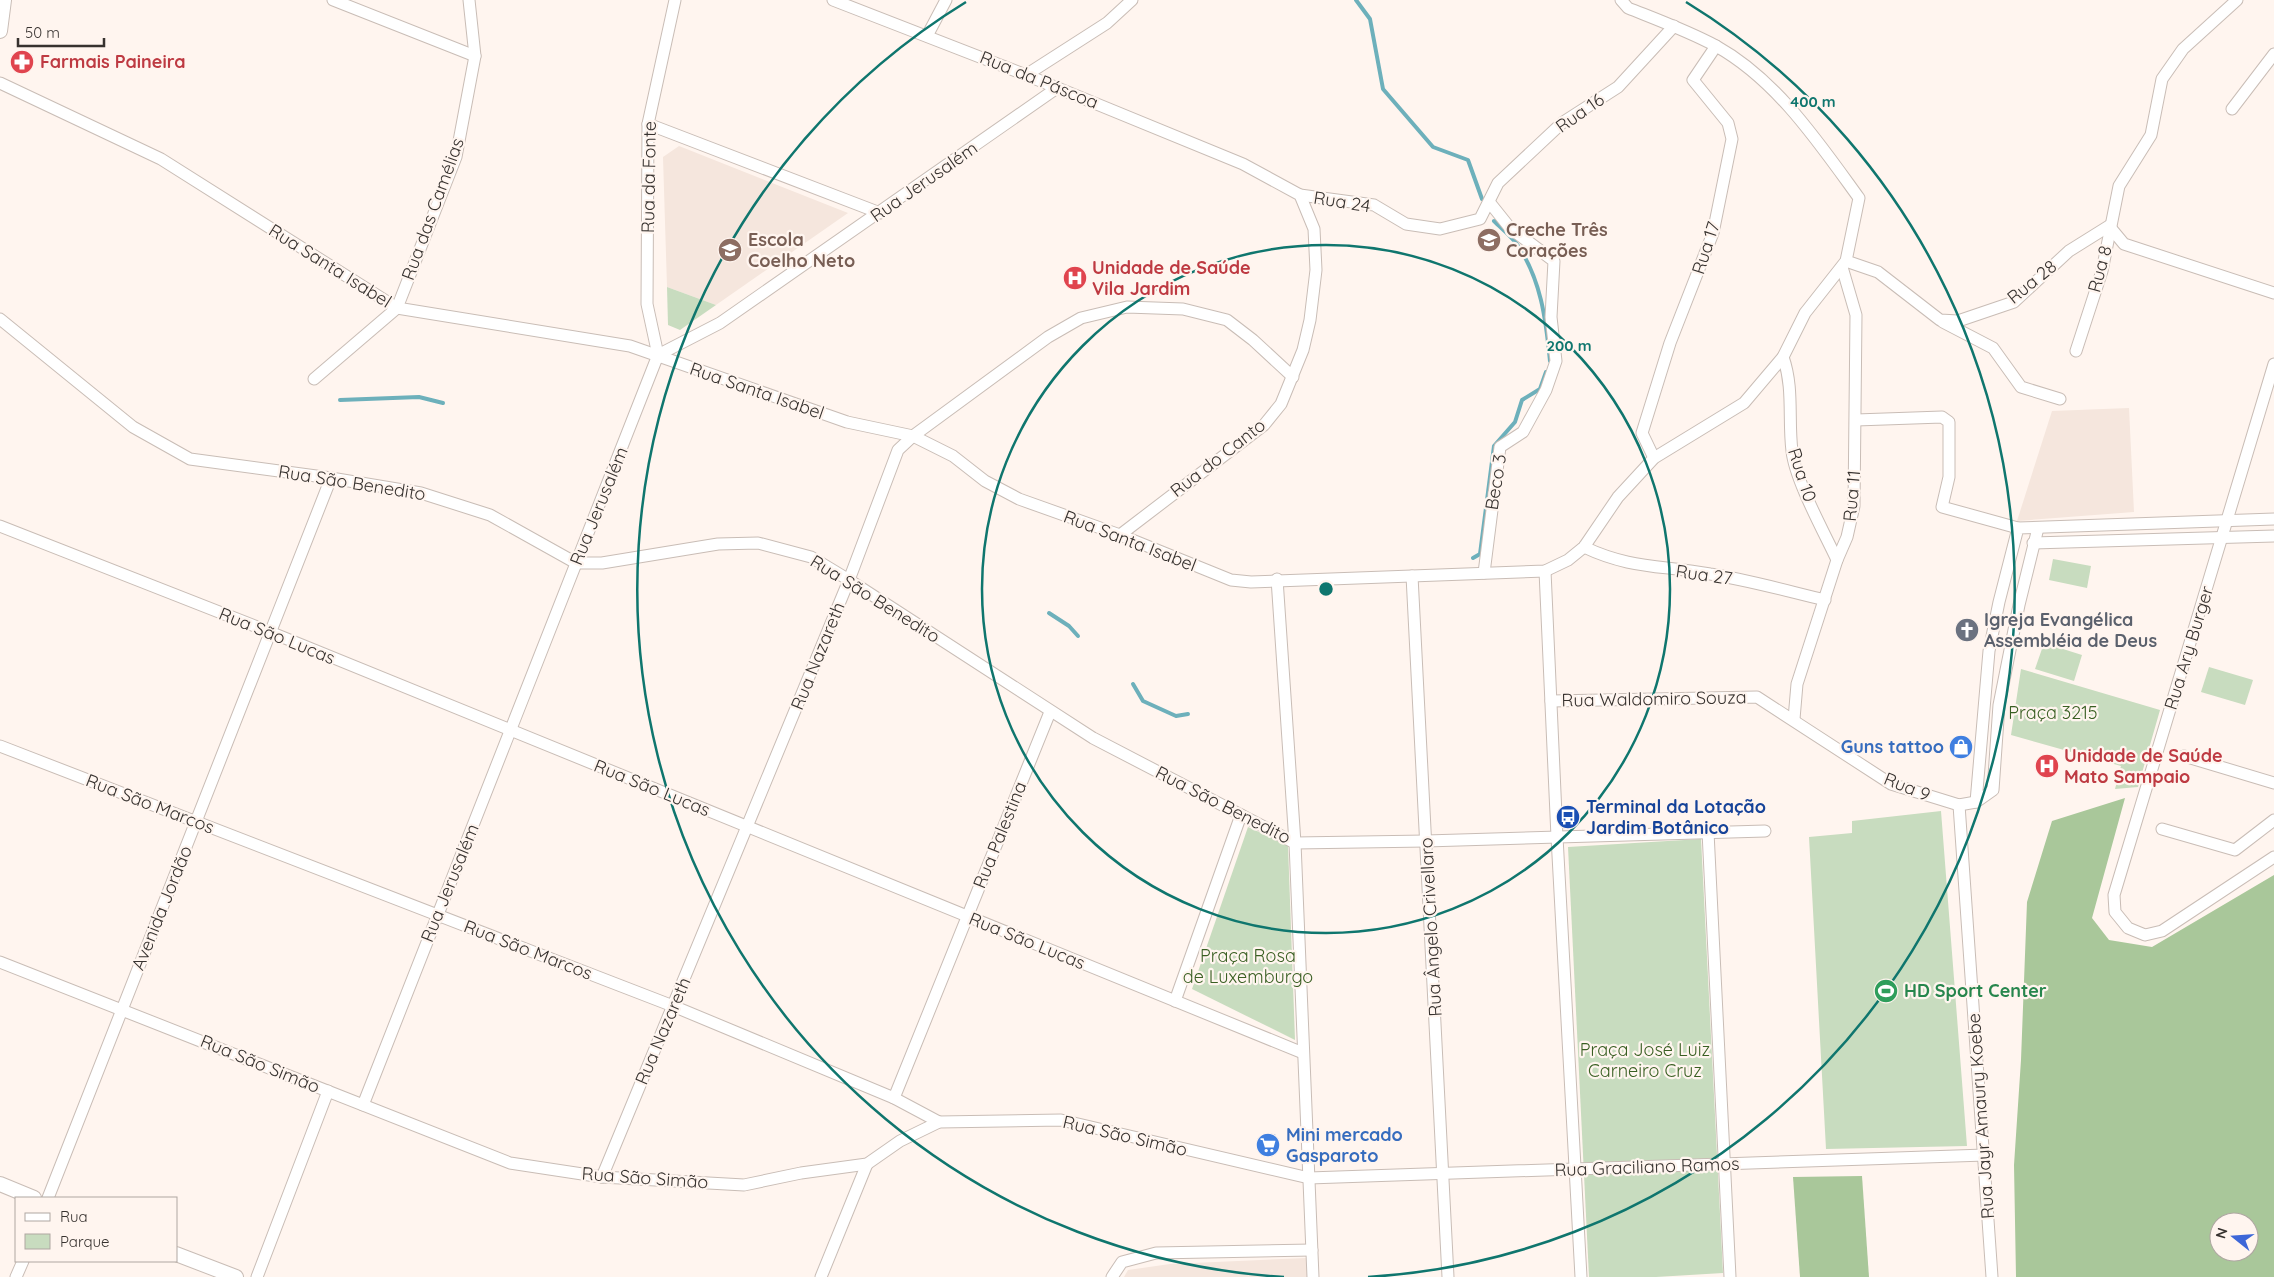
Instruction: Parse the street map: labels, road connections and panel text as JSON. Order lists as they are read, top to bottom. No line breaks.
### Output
{"streets":{"street":["Rua da Páscoa","Rua 16","Rua da Fonte","Rua Jerusalém","Rua 24","Rua das Camélias","Rua 17","Rua Santa Isabel","Rua 8","Rua 28","Rua do Canto","Rua 10","Beco 3","Rua São Benedito","Rua 11","Rua 27","Rua São Lucas","Rua Ary Burger","Rua Nazareth","Rua Waldomiro Souza","Rua 9","Rua São Marcos","Rua Palestina","Avenida Jordão","Rua Ângelo Crivellaro","Rua São Simão","Rua Jayr Amaury Koebe","Rua Graciliano Ramos"]},"crossings":[["Rua da Páscoa","Rua Jerusalém"],["Rua da Páscoa","Rua 24"],["Rua da Páscoa","Rua do Canto"],["Rua 16","Rua 24"],["Rua 16","Beco 3"],["Rua da Fonte","Rua Jerusalém"],["Rua da Fonte","Rua Santa Isabel"],["Rua Jerusalém","Rua Santa Isabel"],["Rua Jerusalém","Rua São Benedito"],["Rua Jerusalém","Rua São Lucas"],["Rua Jerusalém","Rua São Marcos"],["Rua Jerusalém","Rua São Simão"],["Rua 24","Rua do Canto"],["Rua 24","Beco 3"],["Rua das Camélias","Rua Santa Isabel"],["Rua Santa Isabel","Rua do Canto"],["Rua Santa Isabel","Beco 3"],["Rua Santa Isabel","Rua Nazareth"],["Rua Santa Isabel","Rua Ângelo Crivellaro"],["Rua 8","Rua 28"],["Rua do Canto","Rua Nazareth"],["Rua 10","Rua 11"],["Rua São Benedito","Rua Nazareth"],["Rua São Benedito","Rua Palestina"],["Rua São Benedito","Avenida Jordão"],["Rua São Benedito","Rua Ângelo Crivellaro"],["Rua 11","Rua 27"],["Rua 11","Rua 9"],["Rua São Lucas","Rua Nazareth"],["Rua São Lucas","Rua Palestina"],["Rua São Lucas","Avenida Jordão"],["Rua Nazareth","Rua São Marcos"],["Rua Nazareth","Rua São Simão"],["Rua Waldomiro Souza","Rua 9"],["Rua 9","Rua Jayr Amaury Koebe"],["Rua São Marcos","Rua Palestina"],["Rua São Marcos","Avenida Jordão"],["Rua São Marcos","Rua São Simão"],["Avenida Jordão","Rua São Simão"],["Rua Ângelo Crivellaro","Rua Graciliano Ramos"],["Rua São Simão","Rua Graciliano Ramos"],["Rua Jayr Amaury Koebe","Rua Graciliano Ramos"]],"parks":["Praça 3215","Praça Rosa de Luxemburgo","Praça José Luiz Carneiro Cruz"],"places":{"pharmacy":["Farmais Paineira"],"school or university":["Creche Três Corações","Escola Coelho Neto"],"hospital":["Unidade de Saúde Vila Jardim","Unidade de Saúde Mato Sampaio"],"church":["Igreja Evangélica Assembléia de Deus"],"shop":["Guns tattoo"],"bus stop":["Terminal da Lotação Jardim Botânico"],"sports":["HD Sport Center"],"supermarket":["Mini mercado Gasparoto"]},"legend":["Rua","Parque"],"scale_bar":"50 m","north":"left","rings":["400 m","200 m"]}
